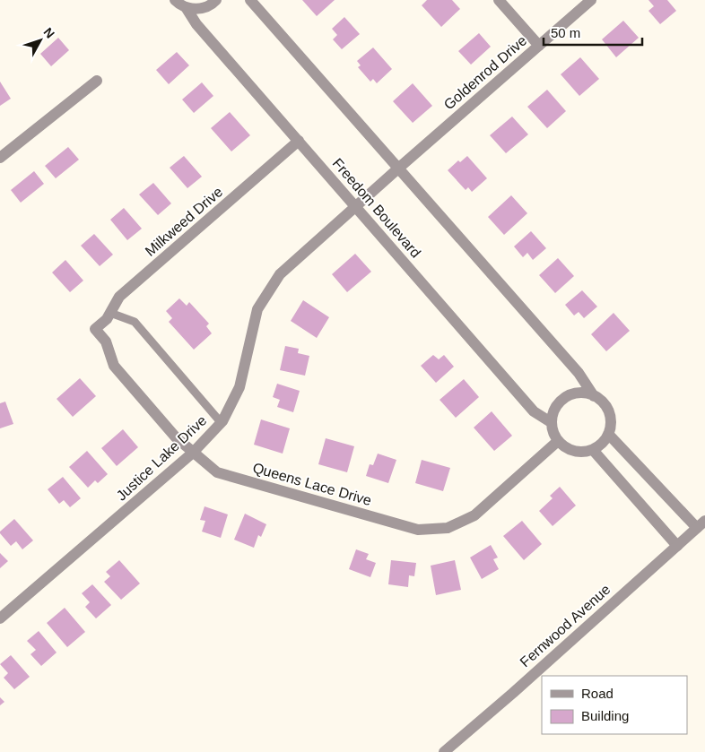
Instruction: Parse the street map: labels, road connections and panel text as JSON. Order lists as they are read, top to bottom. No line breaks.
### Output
{"streets":{"street":["Goldenrod Drive","Freedom Boulevard","Milkweed Drive","Justice Lake Drive","Queens Lace Drive","Fernwood Avenue"]},"crossings":[["Goldenrod Drive","Justice Lake Drive"],["Freedom Boulevard","Milkweed Drive"],["Freedom Boulevard","Justice Lake Drive"],["Freedom Boulevard","Queens Lace Drive"],["Milkweed Drive","Queens Lace Drive"],["Justice Lake Drive","Queens Lace Drive"]],"legend":["Road","Building"],"scale_bar":"50 m","north":"top right"}
